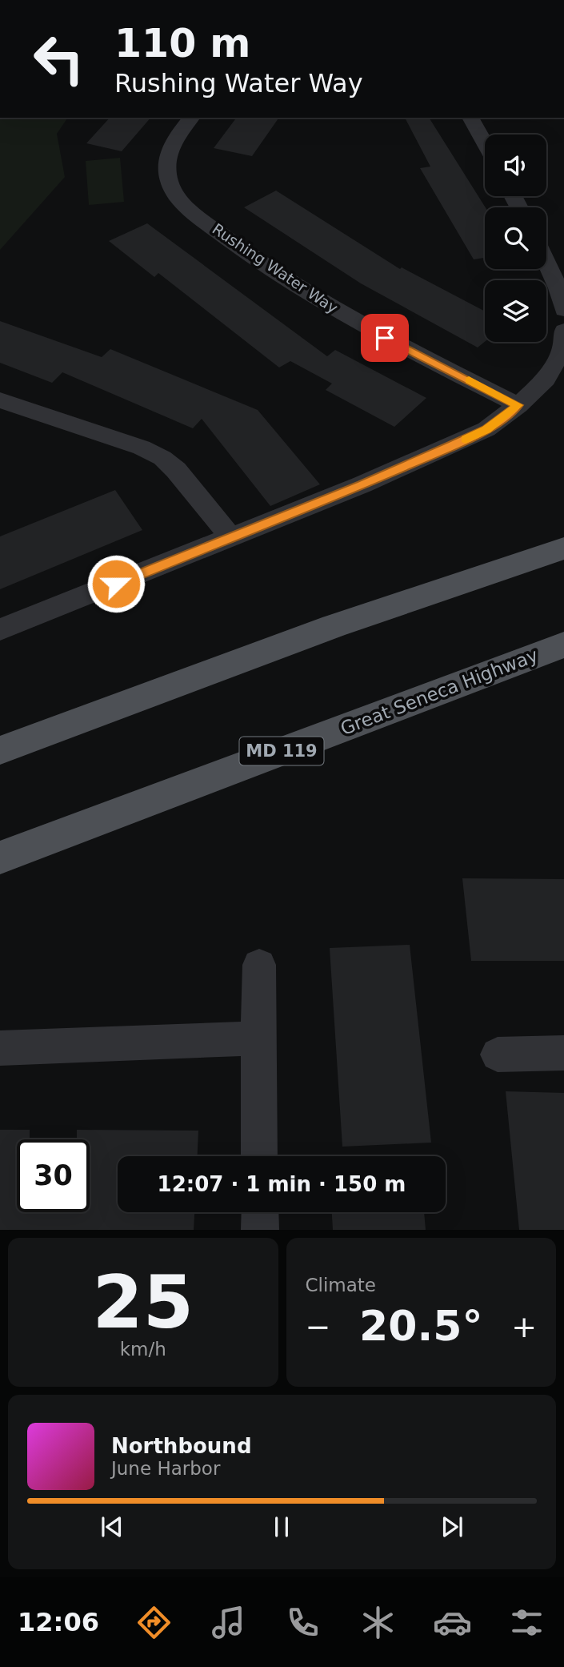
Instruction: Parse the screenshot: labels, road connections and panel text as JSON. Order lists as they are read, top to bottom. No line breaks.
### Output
{"streets":{"main road":["Great Seneca Highway","MD 119"],"street":["Rushing Water Way"]},"page":{"turn":["110 m","Rushing Water Way"],"limit":"30","trip":"12:07 · 1 min · 150 m","tile":[["25","km/h"],"Climate"],"heat":["−","20.5°","+"],"song":["Northbound","June Harbor"],"tabs":"12:06"}}
